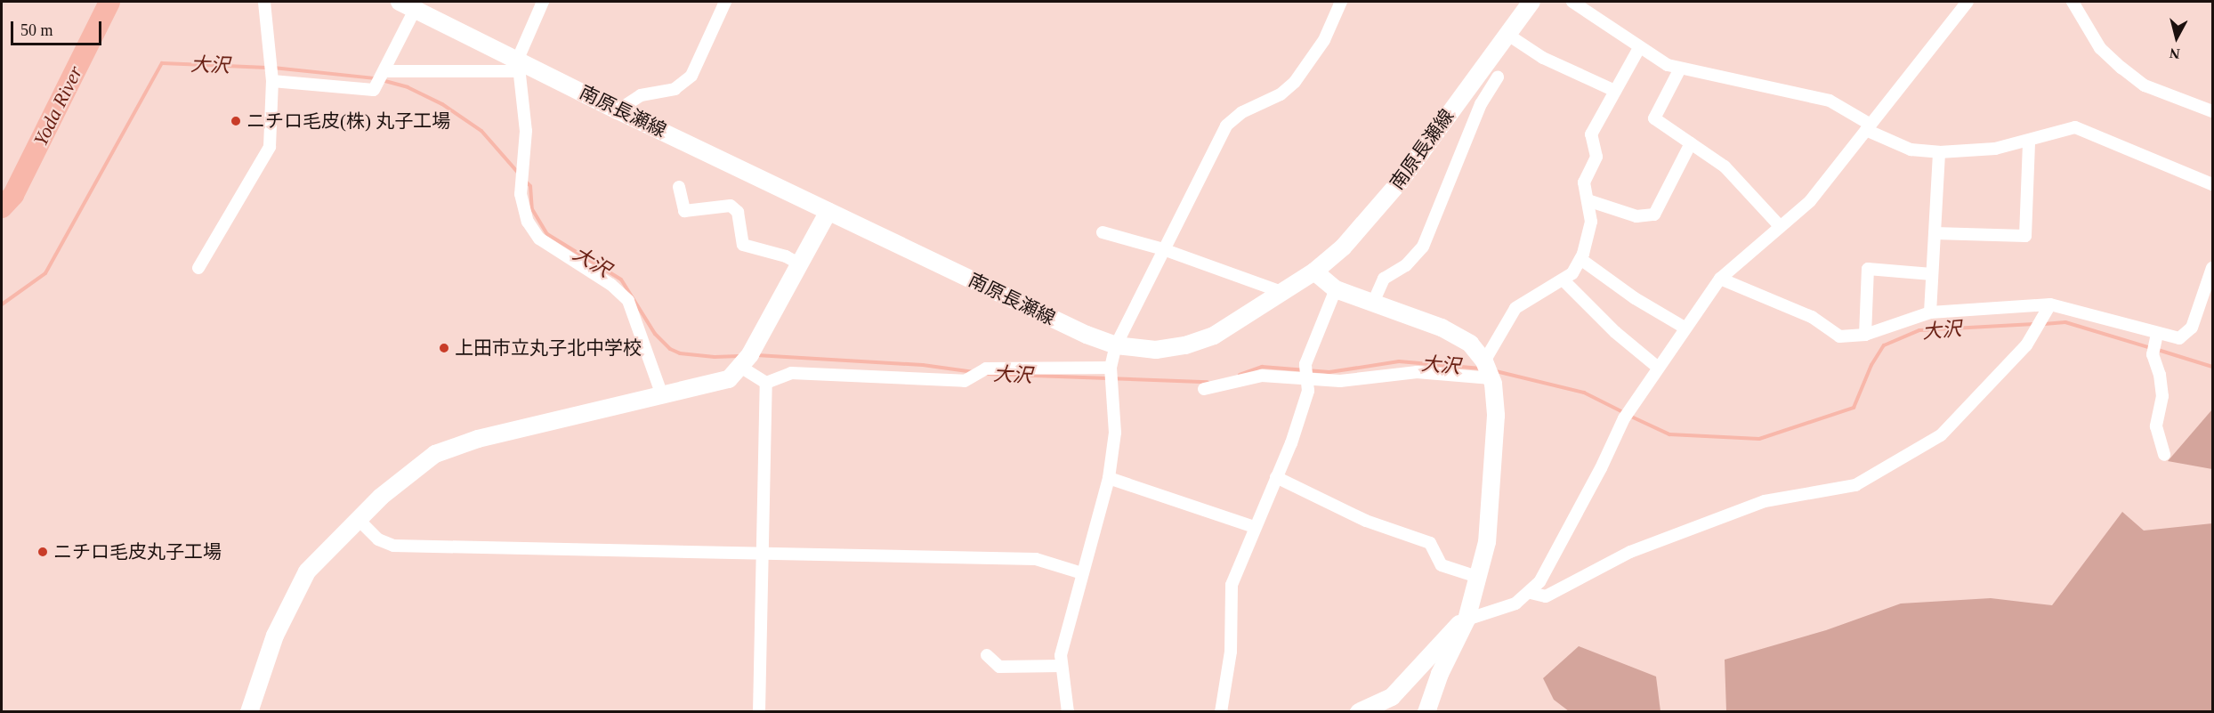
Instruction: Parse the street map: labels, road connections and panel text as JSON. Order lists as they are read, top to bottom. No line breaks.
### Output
{"streets":{"main road":["南原長瀬線"]},"water":["大沢","Yoda River"],"places":["ニチロ毛皮(株) 丸子工場","上田市立丸子北中学校","ニチロ毛皮丸子工場"],"scale_bar":"50 m","north":"bottom"}
